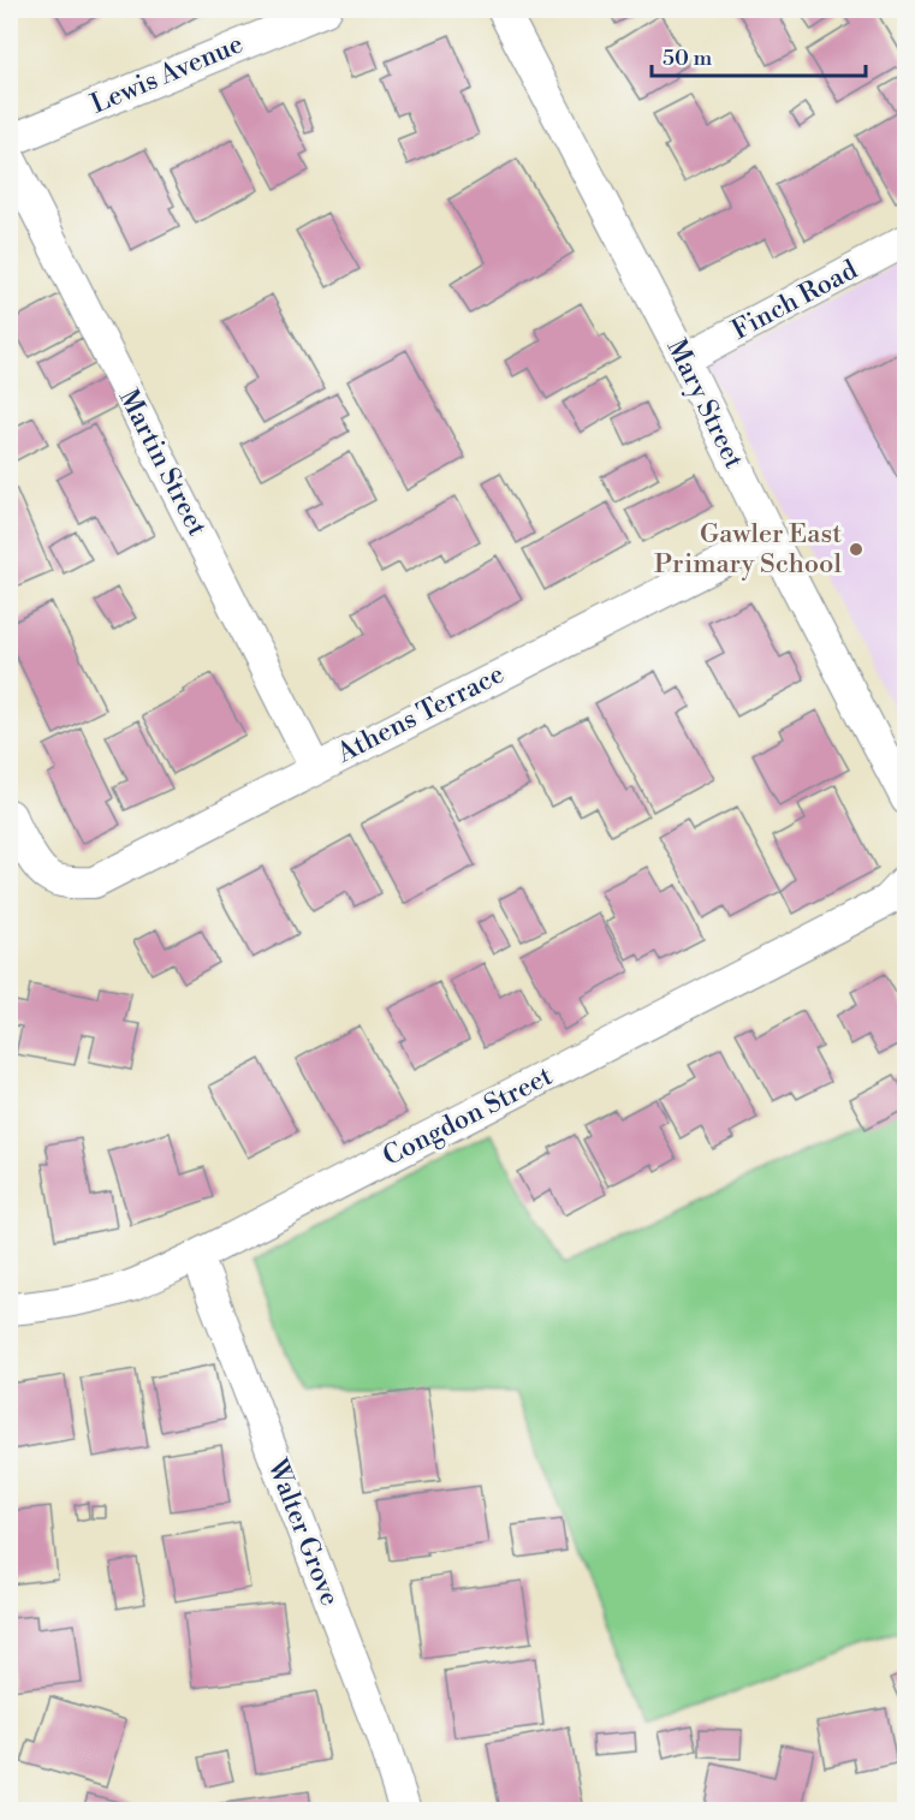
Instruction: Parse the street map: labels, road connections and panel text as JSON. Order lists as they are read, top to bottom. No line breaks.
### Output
{"streets":{"street":["Lewis Avenue","Finch Road","Mary Street","Martin Street","Athens Terrace","Congdon Street","Walter Grove"]},"crossings":[["Finch Road","Mary Street"],["Mary Street","Athens Terrace"],["Martin Street","Athens Terrace"],["Congdon Street","Walter Grove"]],"places":["Gawler East Primary School"],"scale_bar":"50 m"}
